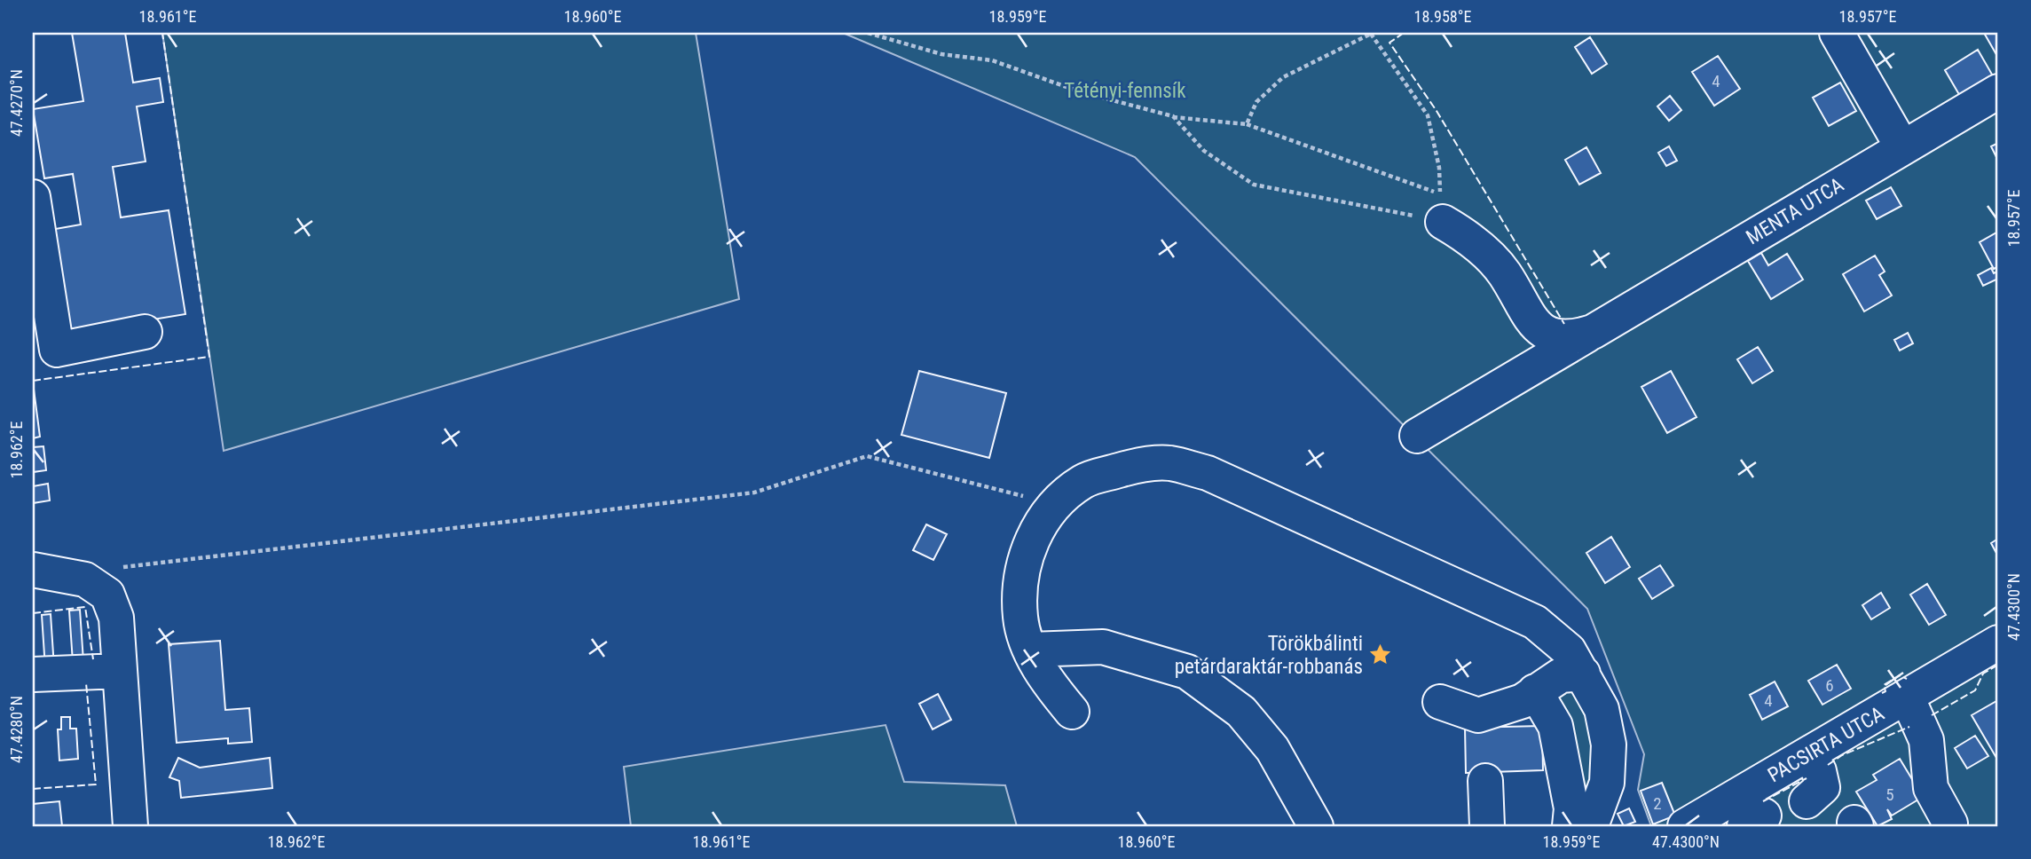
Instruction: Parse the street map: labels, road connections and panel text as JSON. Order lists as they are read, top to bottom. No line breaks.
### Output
{"streets":{"street":["MENTA UTCA","PACSIRTA UTCA"]},"parks":["Tétényi-fennsík"],"places":{"place":["Törökbálinti petárdaraktár-robbanás"]},"house_numbers":["4","6","4","5","2"],"coordinates":["18.961°E","18.960°E","18.959°E","18.958°E","18.957°E","47.4270°N","18.962°E","47.4300°N","47.4280°N"]}
